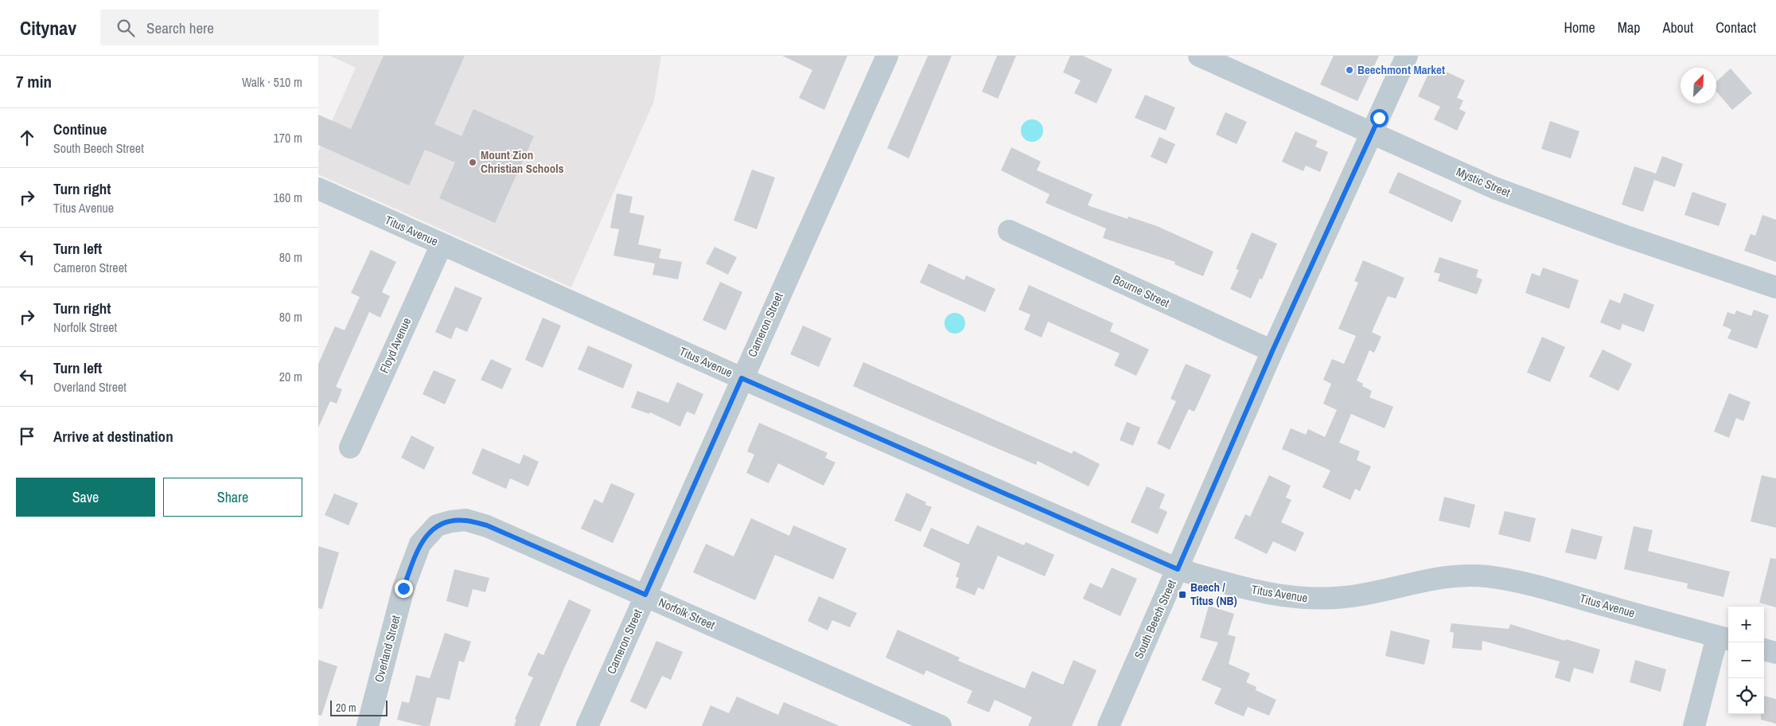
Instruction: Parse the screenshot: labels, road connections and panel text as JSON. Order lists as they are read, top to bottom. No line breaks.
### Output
{"streets":{"street":["Mystic Street","Titus Avenue","Bourne Street","Cameron Street","Floyd Avenue","Norfolk Street","South Beech Street","Overland Street"]},"crossings":[["Mystic Street","South Beech Street"],["Titus Avenue","Cameron Street"],["Titus Avenue","Floyd Avenue"],["Titus Avenue","South Beech Street"],["Bourne Street","South Beech Street"],["Cameron Street","Norfolk Street"],["Norfolk Street","Overland Street"]],"places":{"other":["Beechmont Market","Mount Zion Christian Schools"],"transit":["Beech / Titus (NB)"]},"scale_bar":"20 m","north":"top right","page":{"header":"Citynav","search":"Search here","nav":["Home","Map","About","Contact"],"heading":["7 min","Walk · 510 m"],"list":[["Continue","South Beech Street","170 m"],["Turn right","Titus Avenue","160 m"],["Turn left","Cameron Street","80 m"],["Turn right","Norfolk Street","80 m"],["Turn left","Overland Street","20 m"],"Arrive at destination"],"buttons":["Save","Share"],"map_buttons":["+","−"],"scale":"20 m"}}
